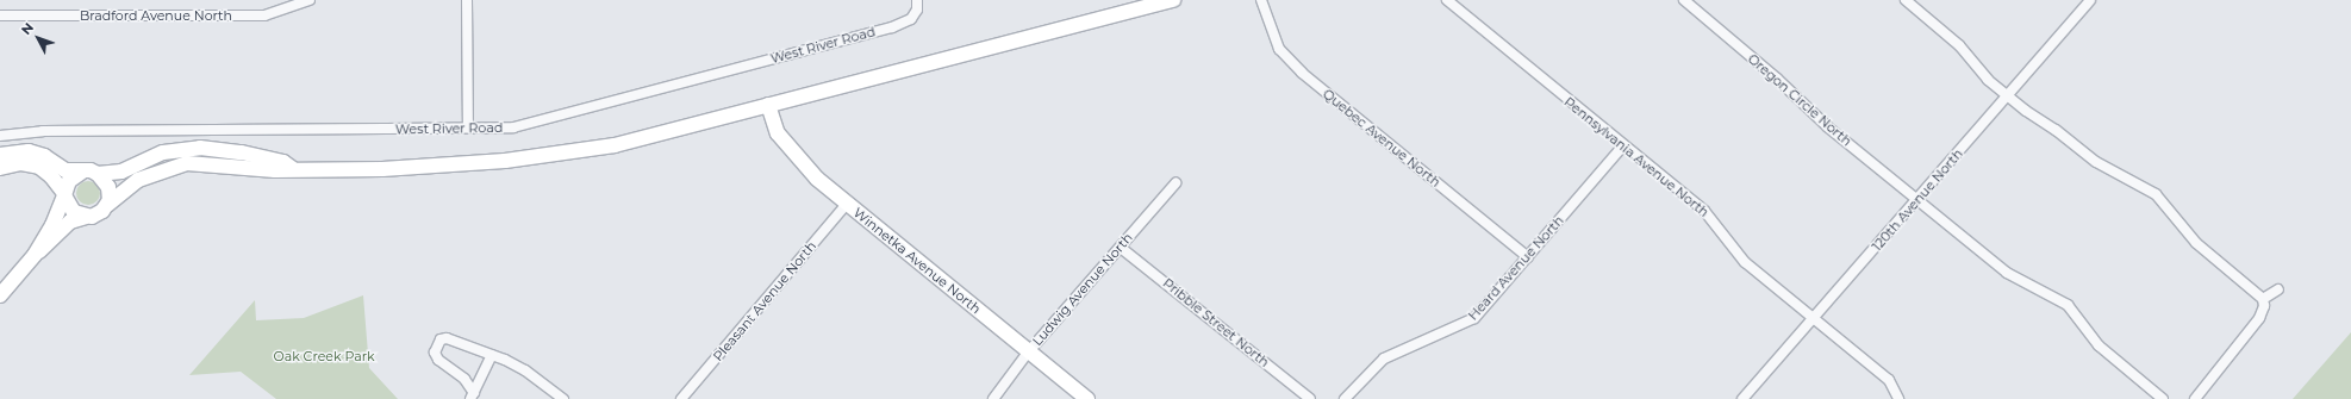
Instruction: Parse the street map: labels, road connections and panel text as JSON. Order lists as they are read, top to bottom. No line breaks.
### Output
{"streets":{"main road":["Winnetka Avenue North"],"street":["Bradford Avenue North","West River Road","Oregon Circle North","Quebec Avenue North","Pennsylvania Avenue North","120th Avenue North","Heard Avenue North","Ludwig Avenue North","Pleasant Avenue North","Pribble Street North"]},"crossings":[["Oregon Circle North","120th Avenue North"],["Quebec Avenue North","Heard Avenue North"],["Pennsylvania Avenue North","120th Avenue North"],["Pennsylvania Avenue North","Heard Avenue North"],["Winnetka Avenue North","Ludwig Avenue North"],["Winnetka Avenue North","Pleasant Avenue North"],["Ludwig Avenue North","Pribble Street North"]],"parks":["Oak Creek Park"],"north":"top left"}
